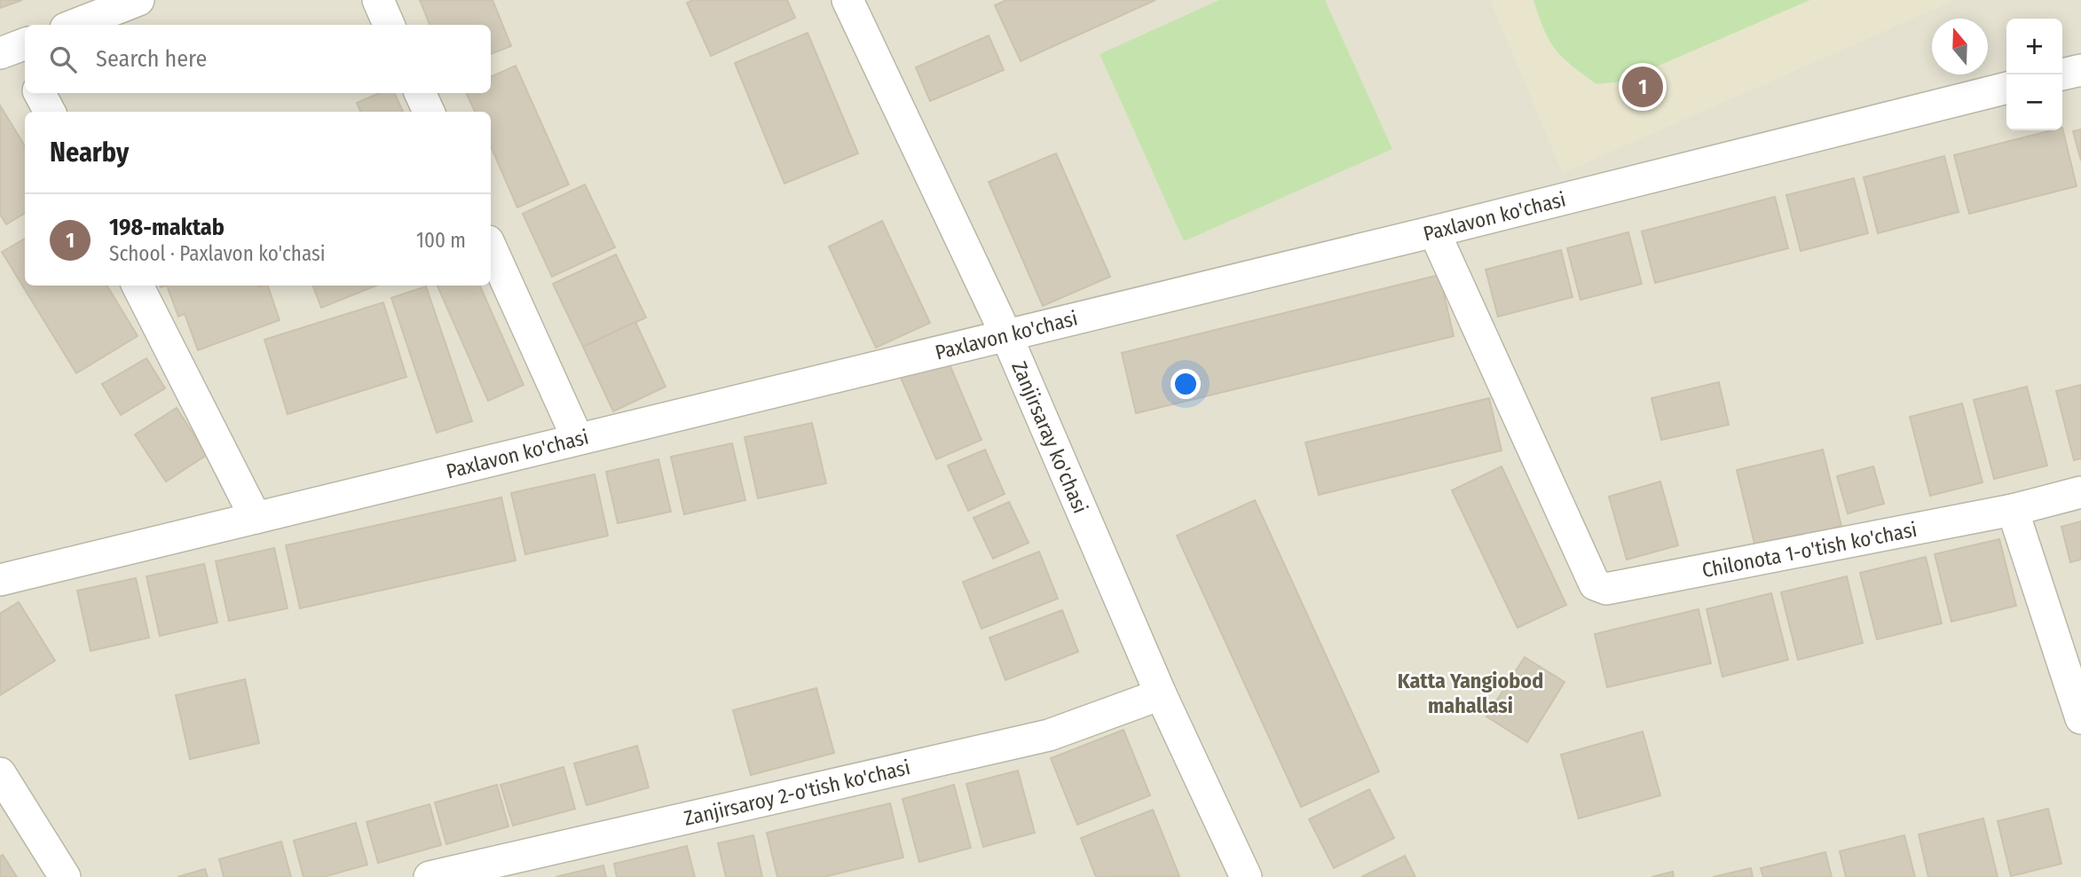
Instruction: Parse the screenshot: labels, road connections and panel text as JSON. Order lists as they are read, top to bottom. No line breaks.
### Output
{"streets":{"street":["Paxlavon ko'chasi","Zanjirsaray ko'chasi","Chilonota 1-o'tish ko'chasi","Zanjirsaroy 2-o'tish ko'chasi"]},"crossings":[["Paxlavon ko'chasi","Zanjirsaray ko'chasi"],["Paxlavon ko'chasi","Chilonota 1-o'tish ko'chasi"],["Zanjirsaray ko'chasi","Zanjirsaroy 2-o'tish ko'chasi"]],"districts":["Katta Yangiobod mahallasi"],"north":"top","page":{"map_buttons":["+","−"],"search":"Search here","pins":"1","heading":"Nearby","list":[{"mark":"1","name":"198-maktab","note":"School · Paxlavon ko'chasi","value":"100 m"}]}}
